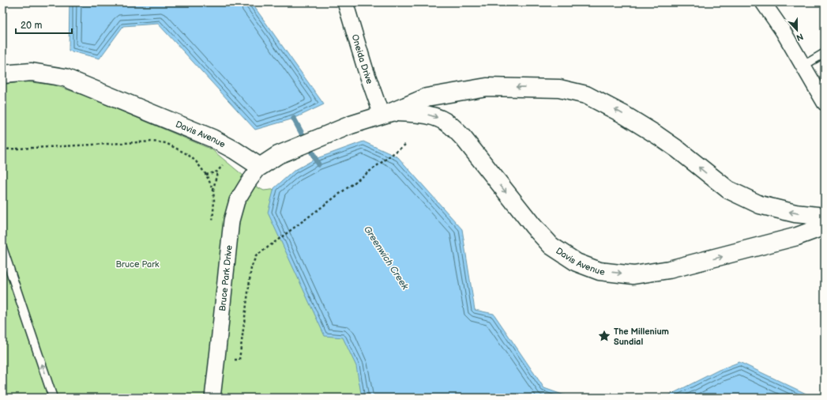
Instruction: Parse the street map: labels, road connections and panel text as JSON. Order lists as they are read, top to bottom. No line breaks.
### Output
{"streets":{"main road":["Davis Avenue"],"street":["Oneida Drive","Bruce Park Drive"]},"crossings":[["Oneida Drive","Davis Avenue"],["Davis Avenue","Bruce Park Drive"]],"water":["Greenwich Creek"],"parks":["Bruce Park"],"places":{"place":["The Millenium Sundial"]},"scale_bar":"20 m","north":"bottom"}
